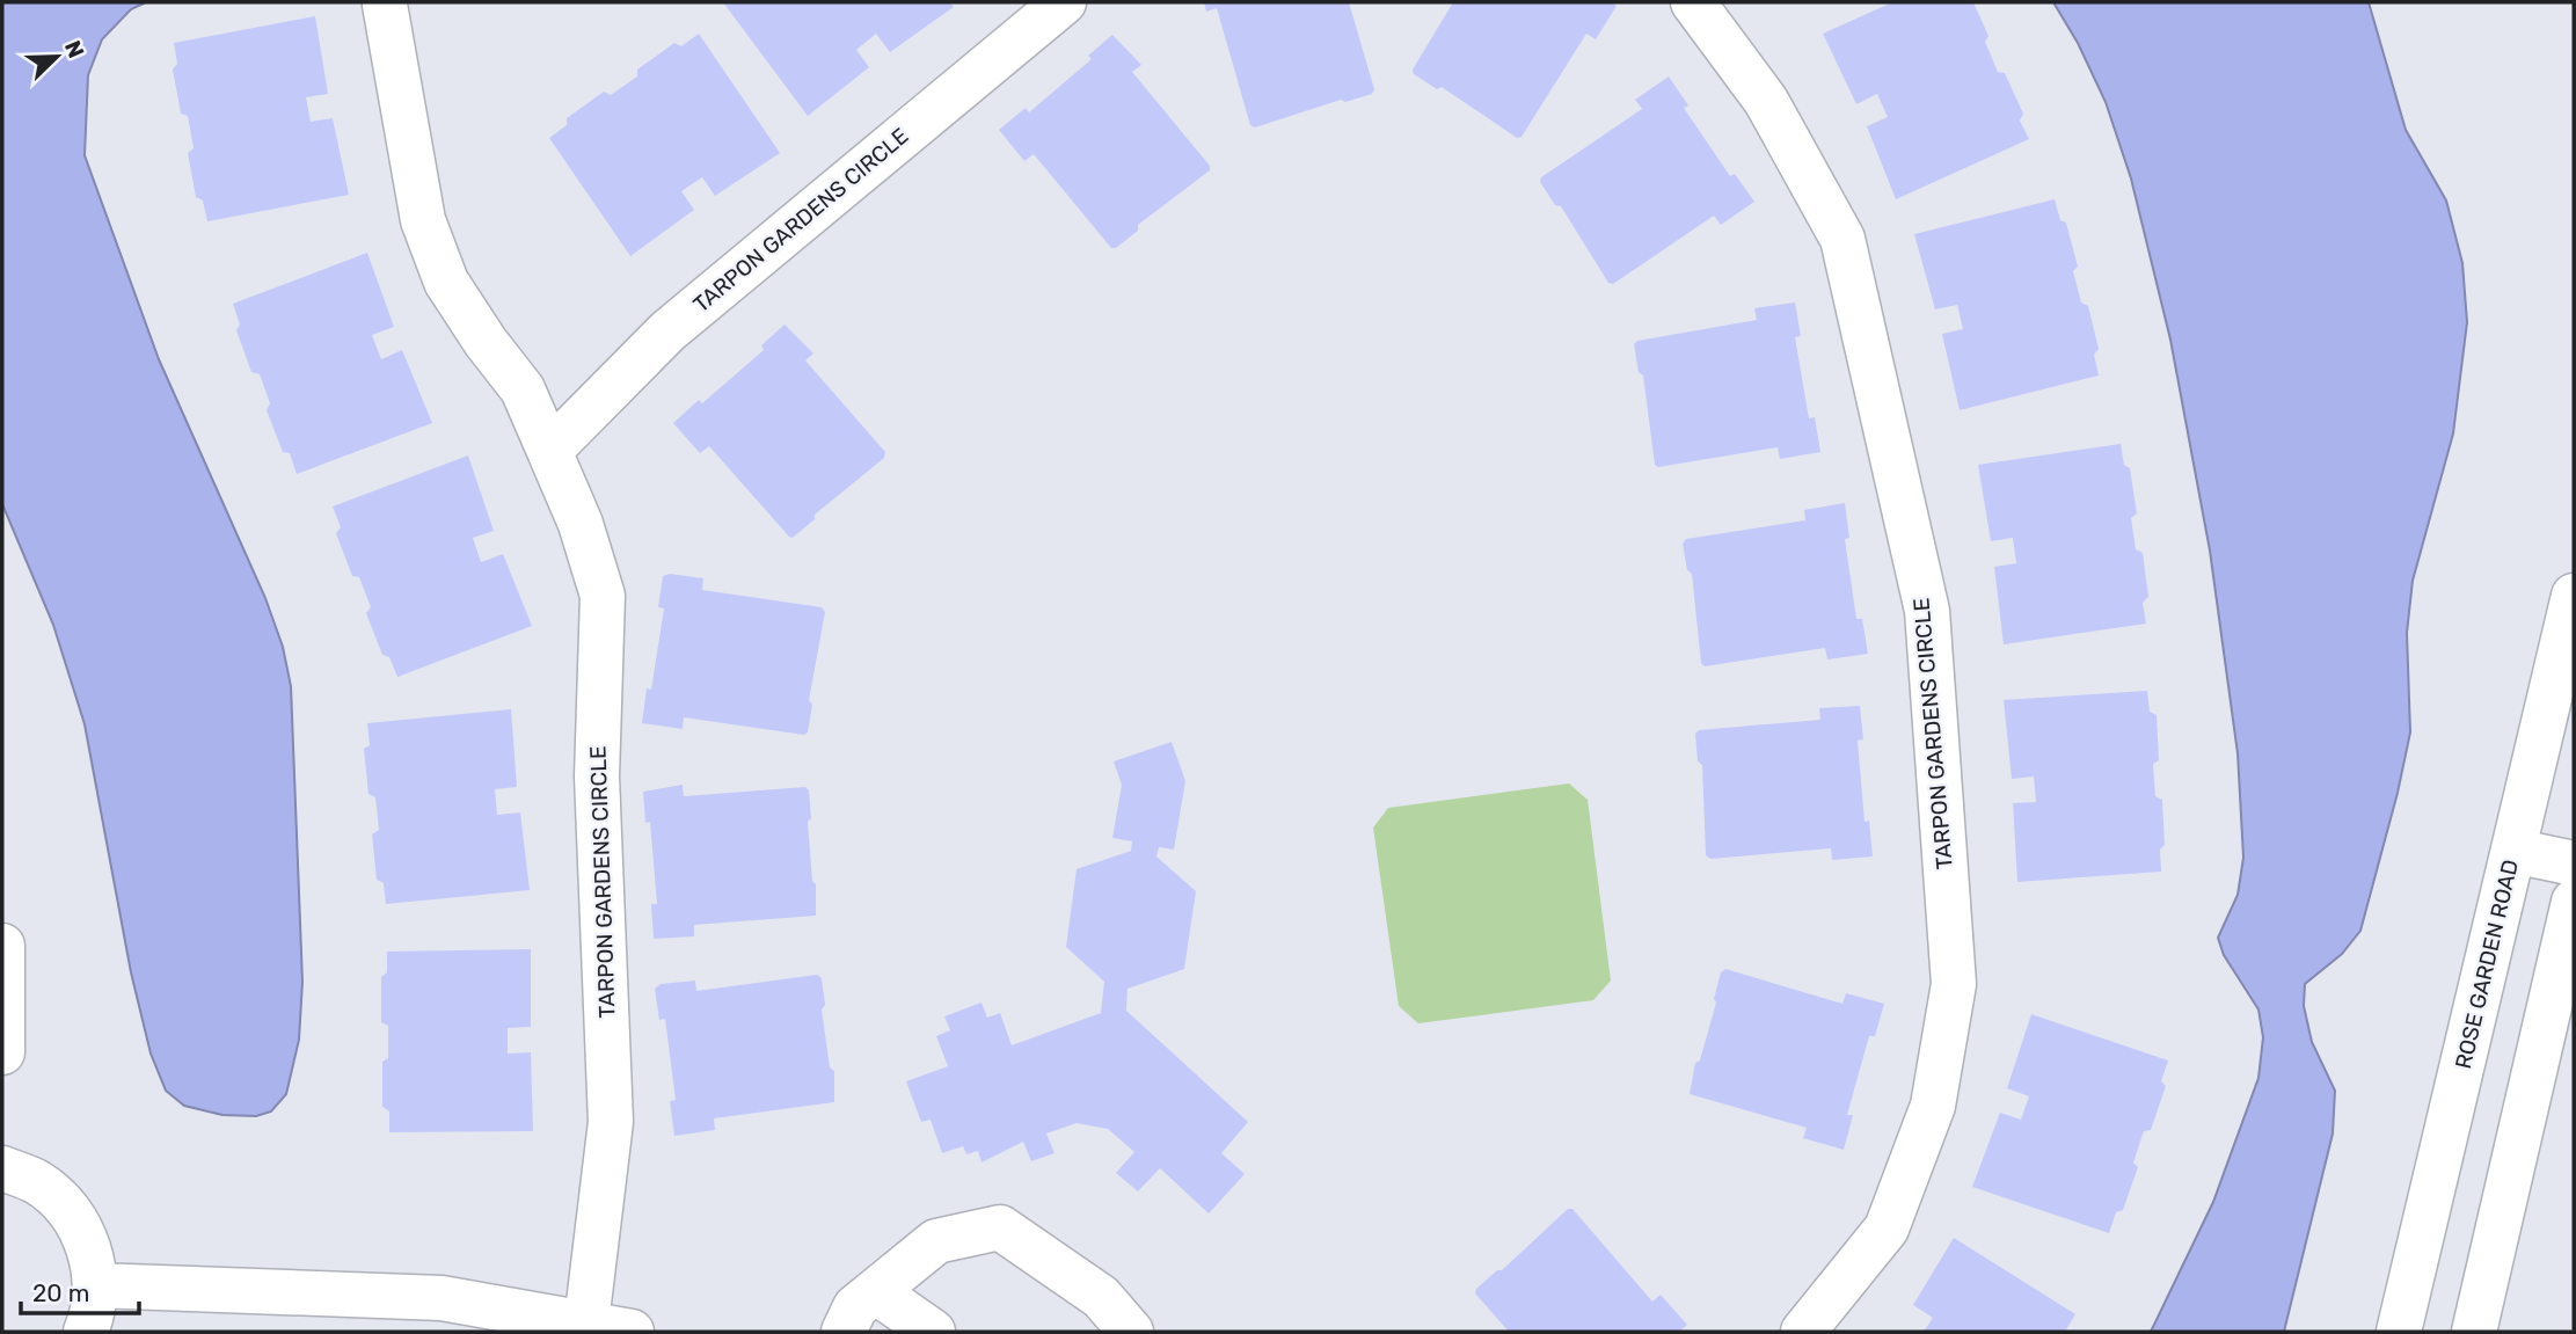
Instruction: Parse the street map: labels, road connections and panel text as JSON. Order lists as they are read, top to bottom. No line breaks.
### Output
{"streets":{"street":["TARPON GARDENS CIRCLE","ROSE GARDEN ROAD"]},"scale_bar":"20 m","north":"top right"}
